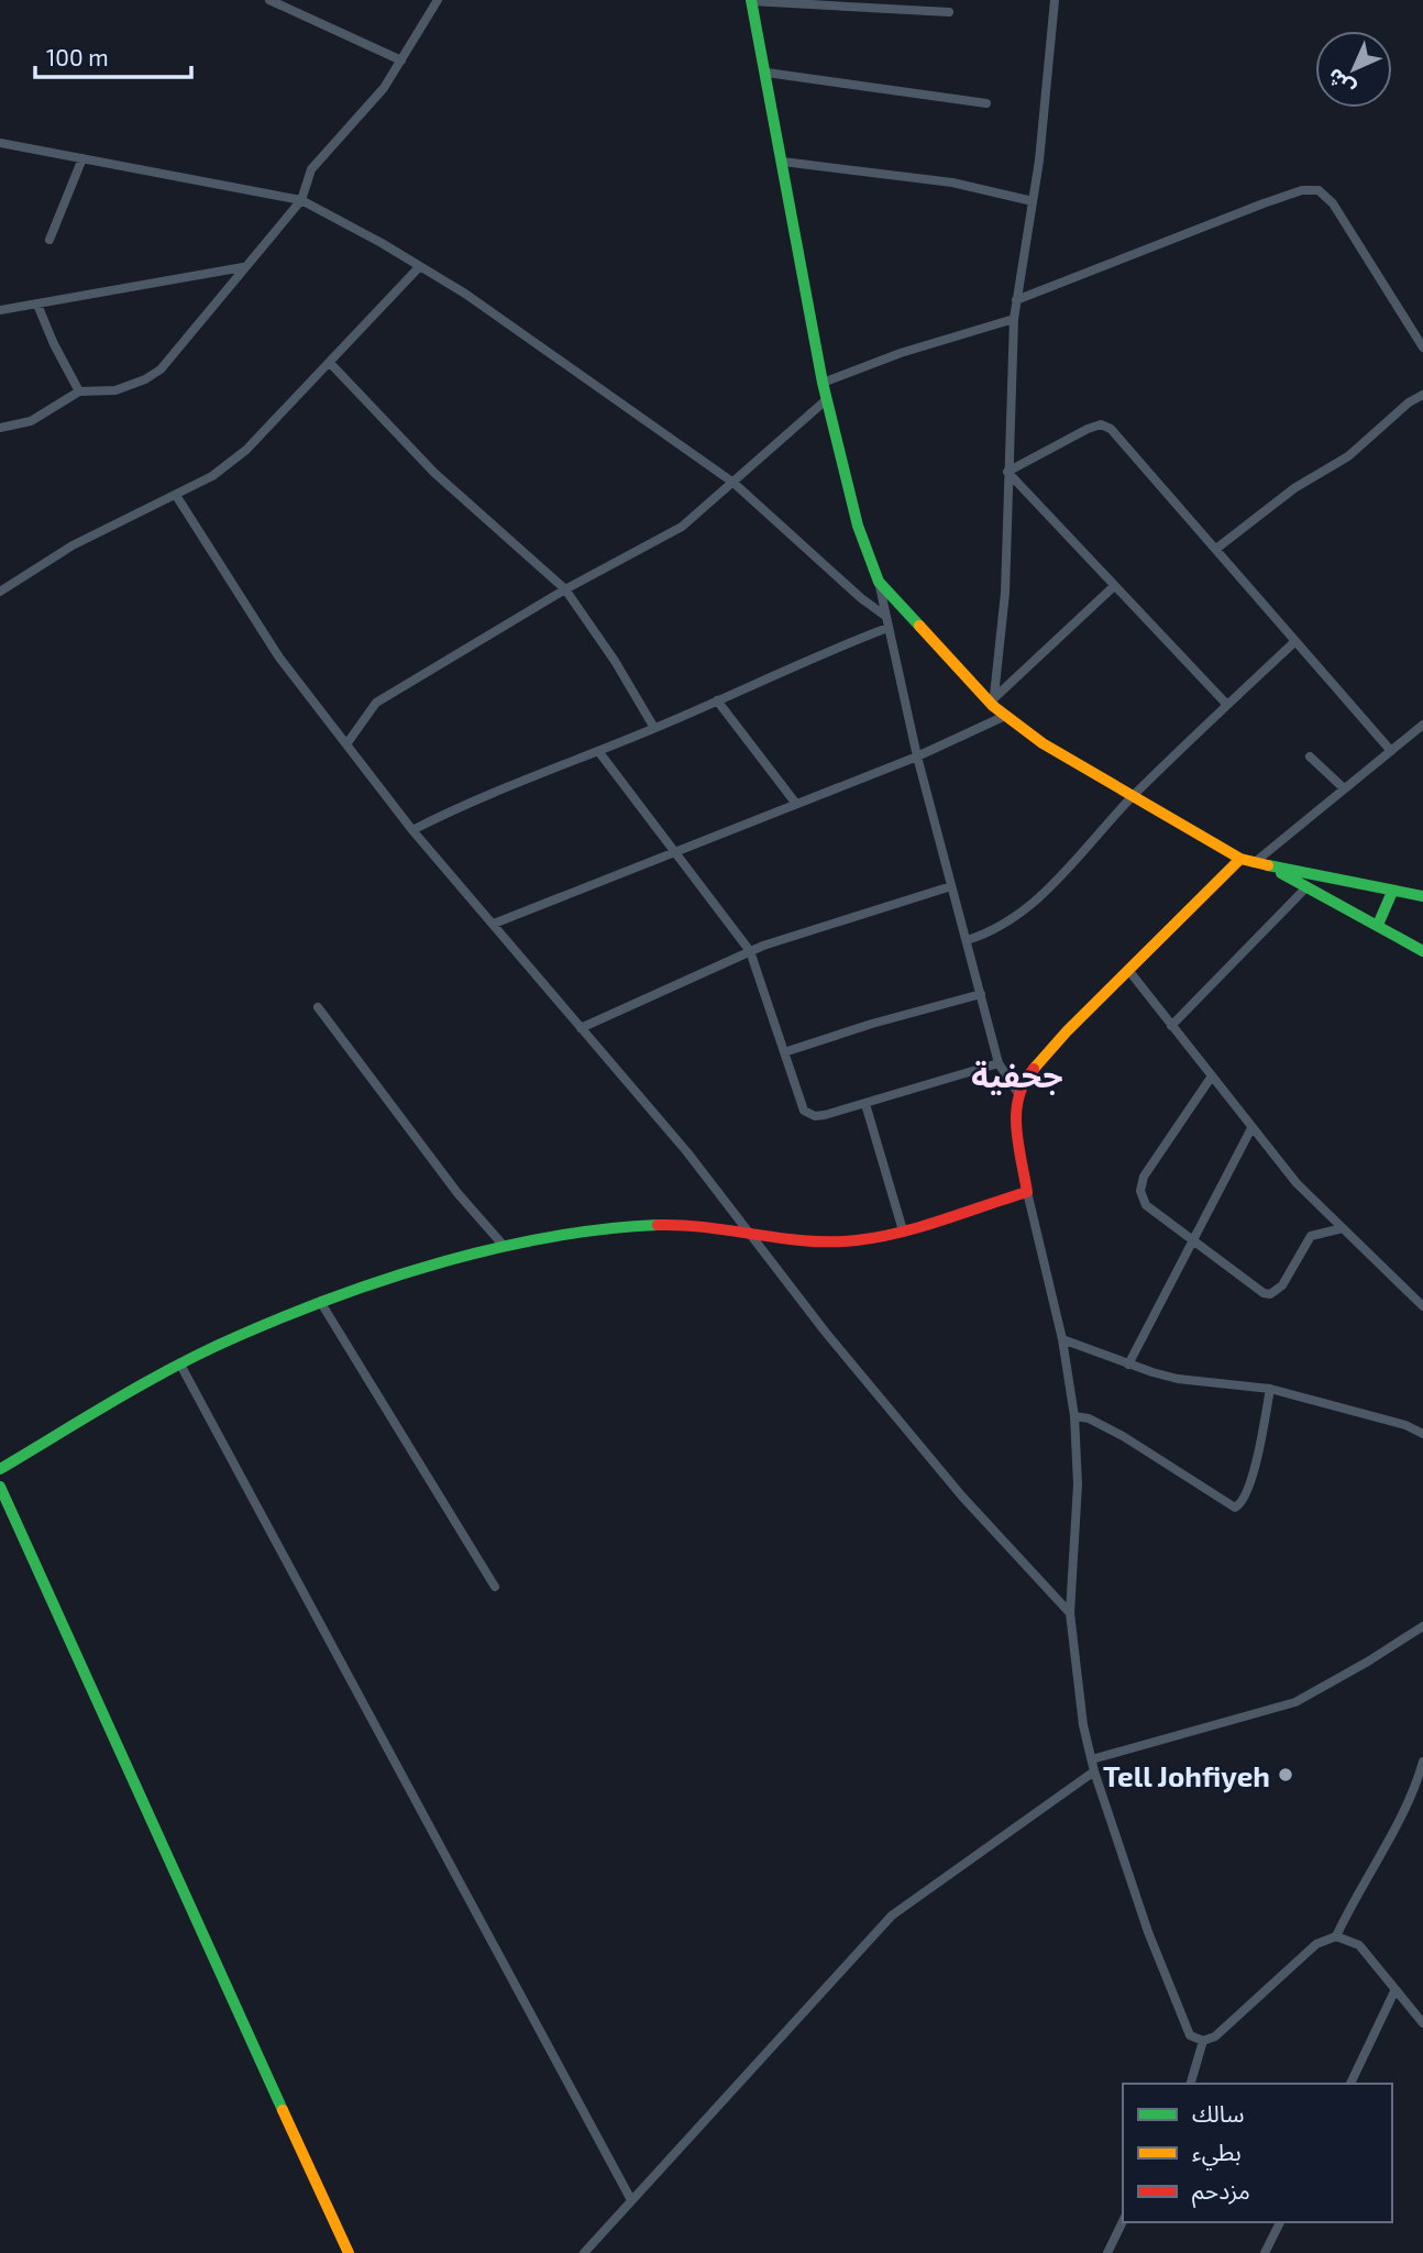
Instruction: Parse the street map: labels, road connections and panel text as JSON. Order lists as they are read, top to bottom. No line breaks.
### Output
{"districts":["جحفية"],"places":["Tell Johfiyeh"],"legend":["سالك","بطيء","مزدحم"],"scale_bar":"100 m","north":"bottom left"}
